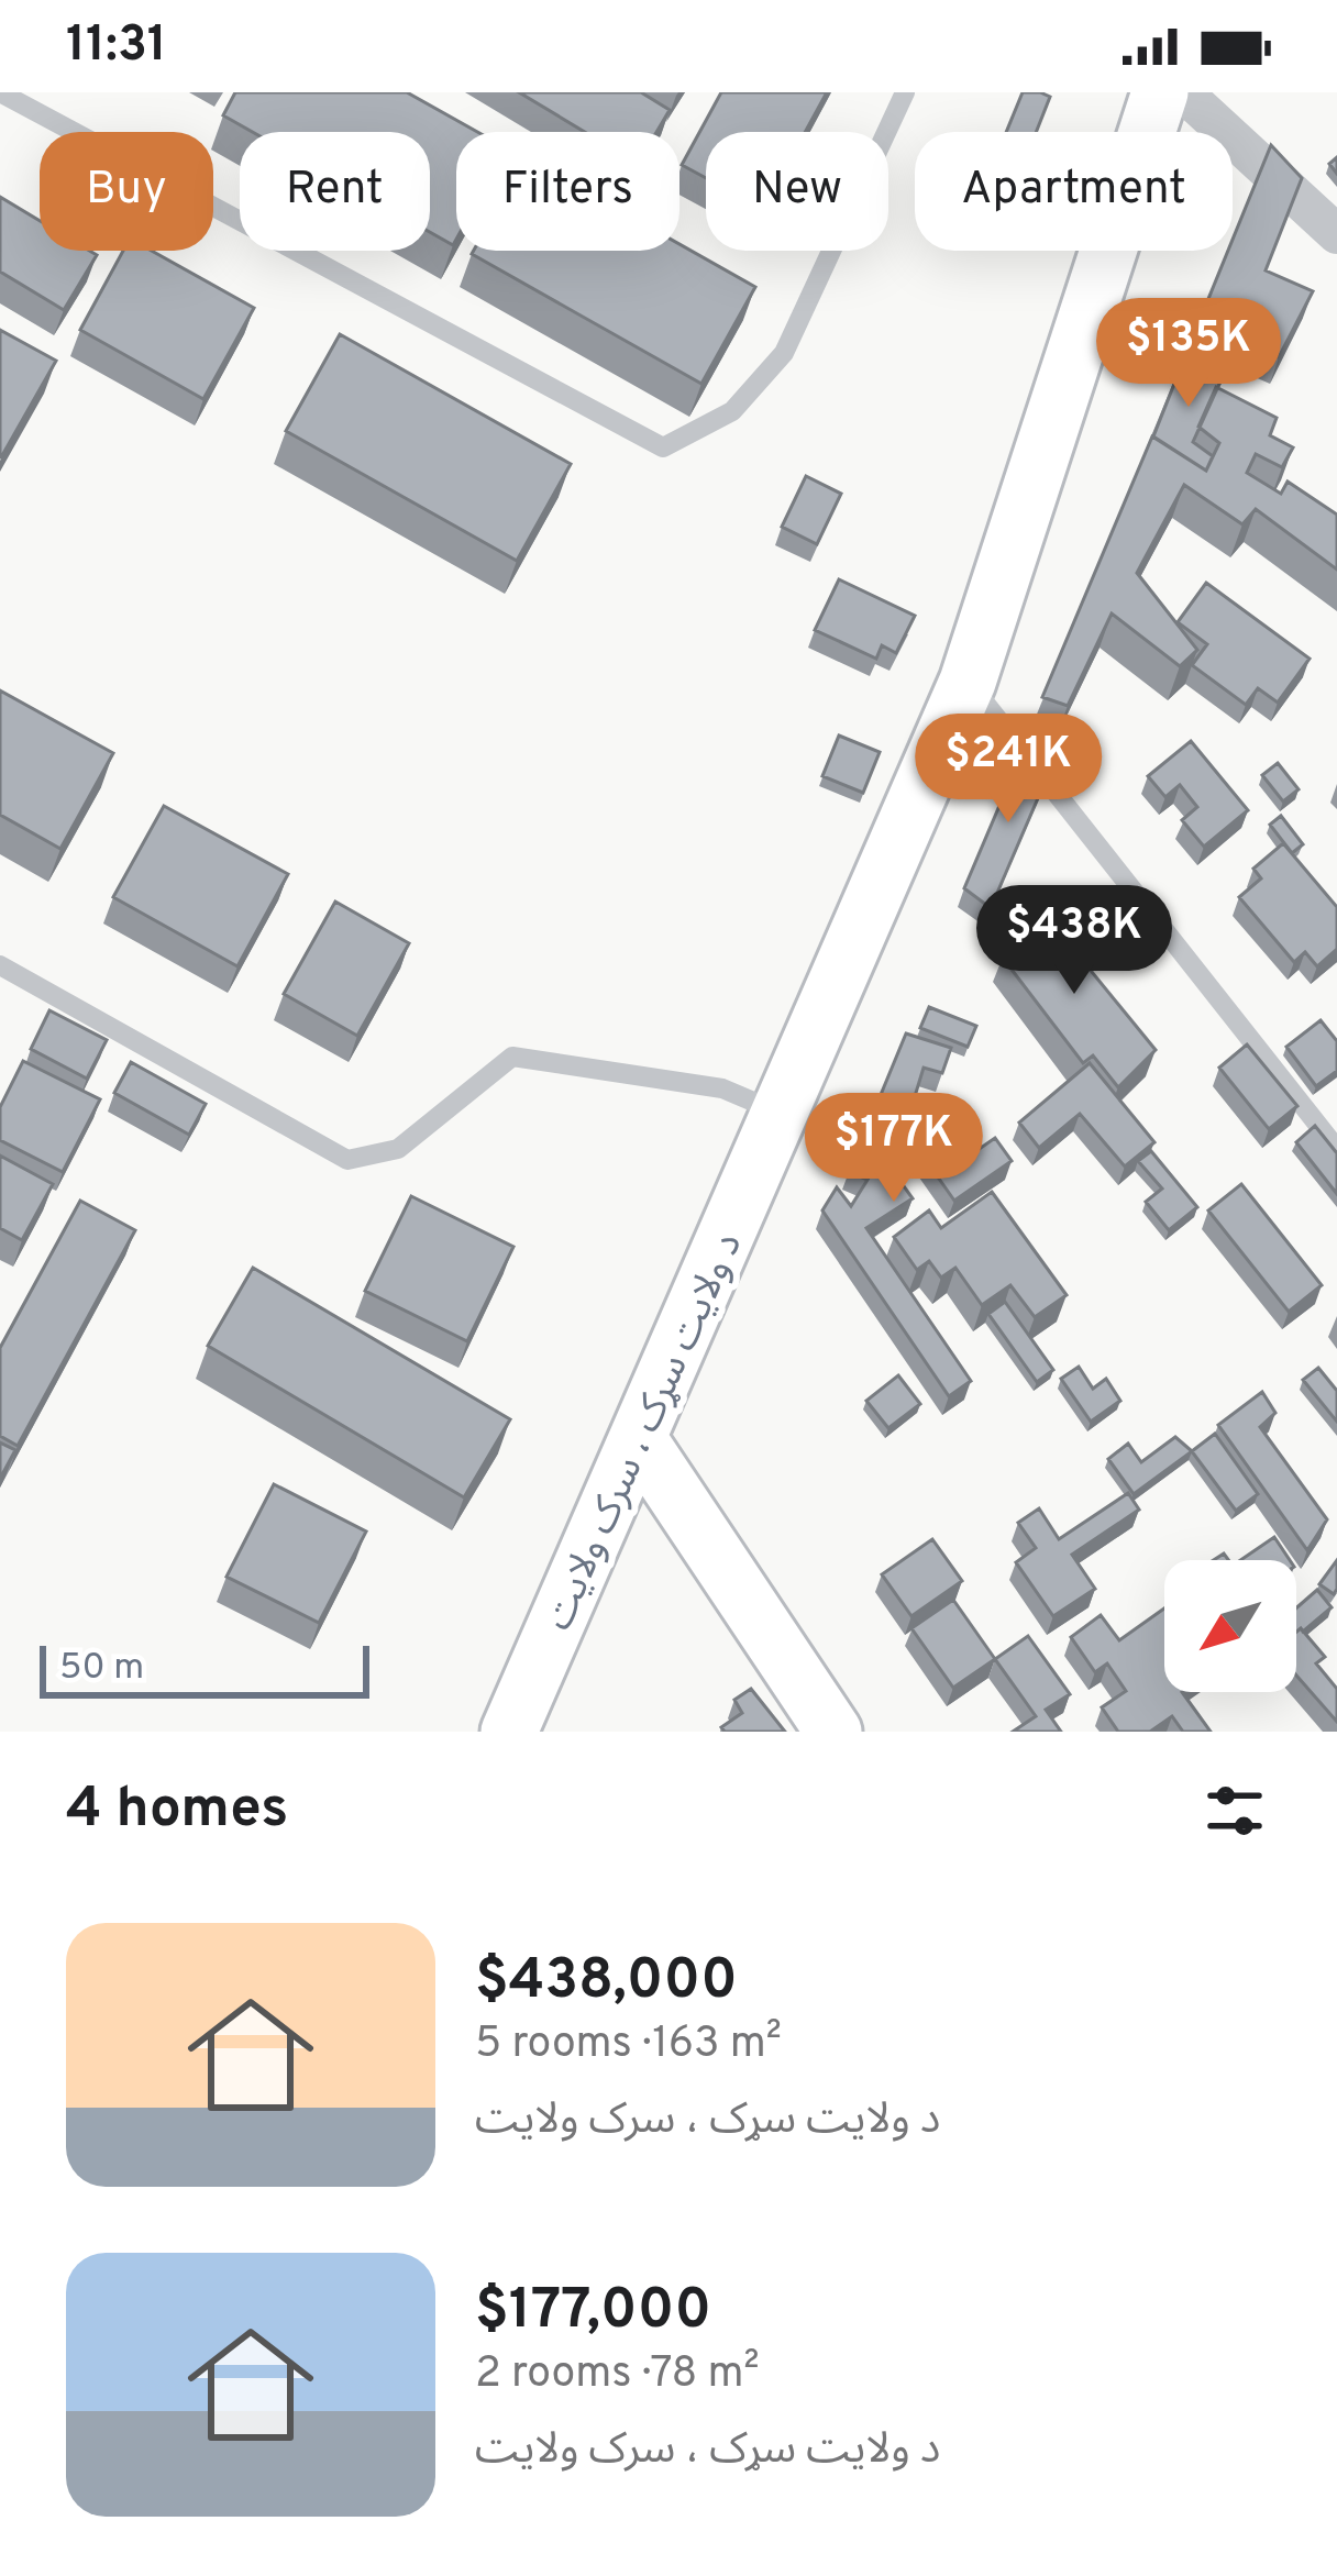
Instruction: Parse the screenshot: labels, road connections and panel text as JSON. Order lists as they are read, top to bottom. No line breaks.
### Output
{"streets":{"main road":["د ولایت سړک ، سرک ولایت"]},"scale_bar":"50 m","north":"bottom left","page":{"status":"11:31","chip":["Buy","Rent","Filters","New","Apartment"],"price":["$135K","$241K","$438K","$177K"],"scale":"50 m","heading":"4 homes","list":[{"name":"$438,000","note":"5 rooms · 163 m² · د ولایت سړک ، سرک ولایت"},{"name":"$177,000","note":"2 rooms · 78 m² · د ولایت سړک ، سرک ولایت"}]}}
